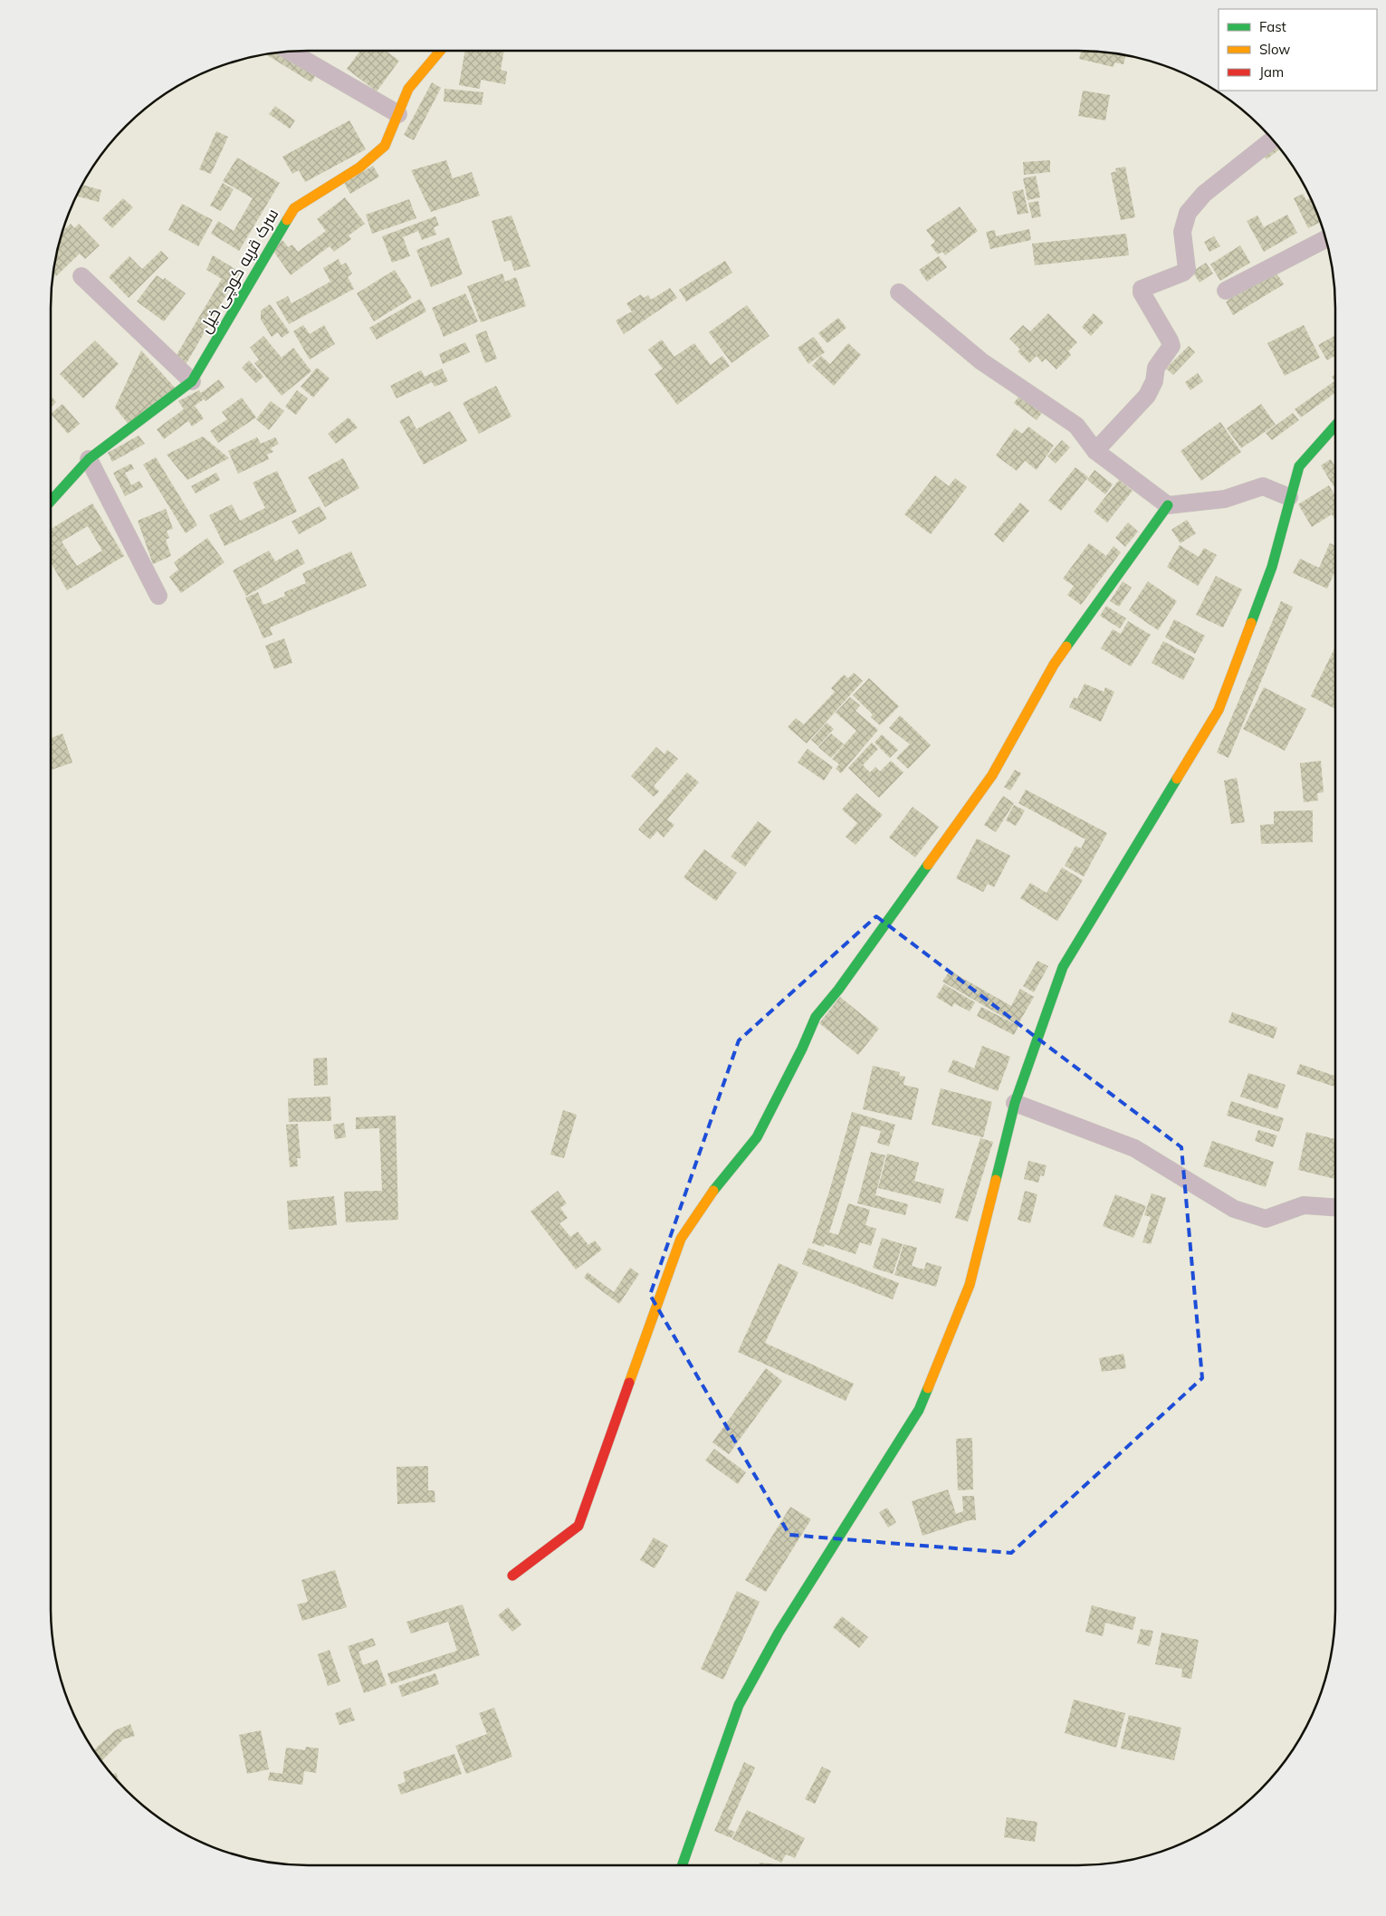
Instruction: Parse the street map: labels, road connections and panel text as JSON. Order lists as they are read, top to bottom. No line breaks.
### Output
{"streets":{"main road":["سرک قریه کوچی خیل"]},"legend":["Fast","Slow","Jam"]}
